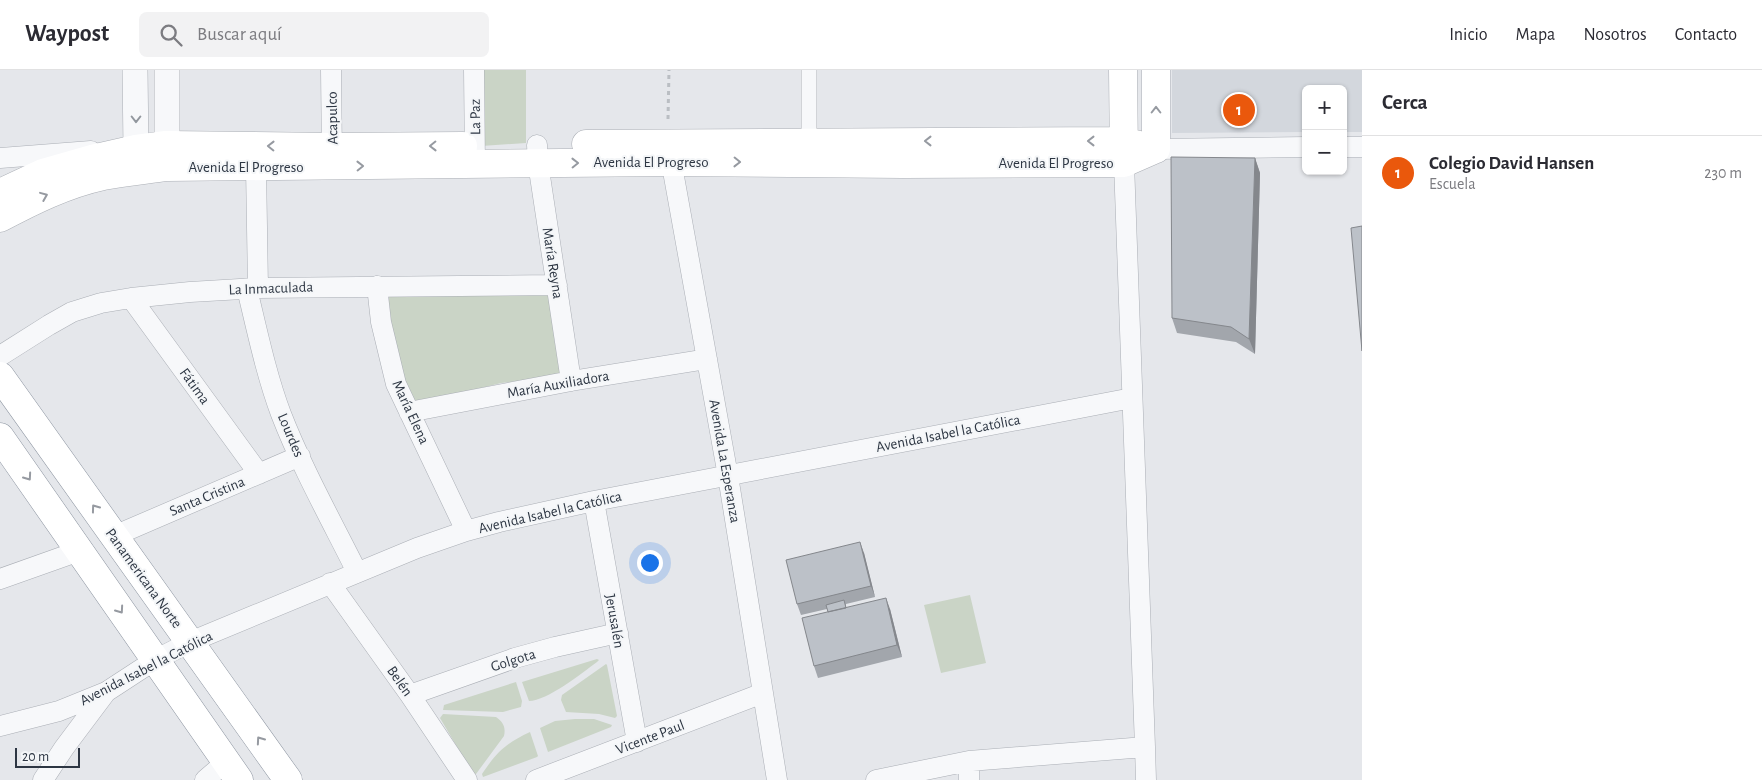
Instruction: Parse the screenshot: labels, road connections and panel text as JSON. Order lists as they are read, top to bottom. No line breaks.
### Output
{"streets":{"main road":["Avenida El Progreso","Panamericana Norte"],"street":["La Paz","Acapulco","María Reyna","La Inmaculada","María Auxiliadora","Fátima","María Elena","Avenida Isabel la Católica","Lourdes","Avenida La Esperanza","Santa Cristina","Jerusalén","Golgota","Belén","Vicente Paul"]},"crossings":[["La Paz","Avenida El Progreso"],["Acapulco","Avenida El Progreso"],["Avenida El Progreso","María Reyna"],["Avenida El Progreso","Lourdes"],["Avenida El Progreso","Avenida La Esperanza"],["María Reyna","La Inmaculada"],["María Reyna","María Auxiliadora"],["La Inmaculada","Fátima"],["La Inmaculada","María Elena"],["La Inmaculada","Lourdes"],["María Auxiliadora","María Elena"],["María Auxiliadora","Avenida La Esperanza"],["Fátima","Santa Cristina"],["María Elena","Avenida Isabel la Católica"],["Avenida Isabel la Católica","Lourdes"],["Avenida Isabel la Católica","Avenida La Esperanza"],["Avenida Isabel la Católica","Panamericana Norte"],["Avenida Isabel la Católica","Jerusalén"],["Avenida Isabel la Católica","Belén"],["Lourdes","Santa Cristina"],["Avenida La Esperanza","Vicente Paul"],["Santa Cristina","Panamericana Norte"],["Jerusalén","Golgota"],["Jerusalén","Vicente Paul"],["Golgota","Belén"]],"scale_bar":"20 m","page":{"header":"Waypost","search":"Buscar aquí","nav":["Inicio","Mapa","Nosotros","Contacto"],"heading":"Cerca","map_buttons":["+","−"],"pins":"1","list":[{"mark":"1","name":"Colegio David Hansen","note":"Escuela","value":"230 m"}],"scale":"20 m"}}
